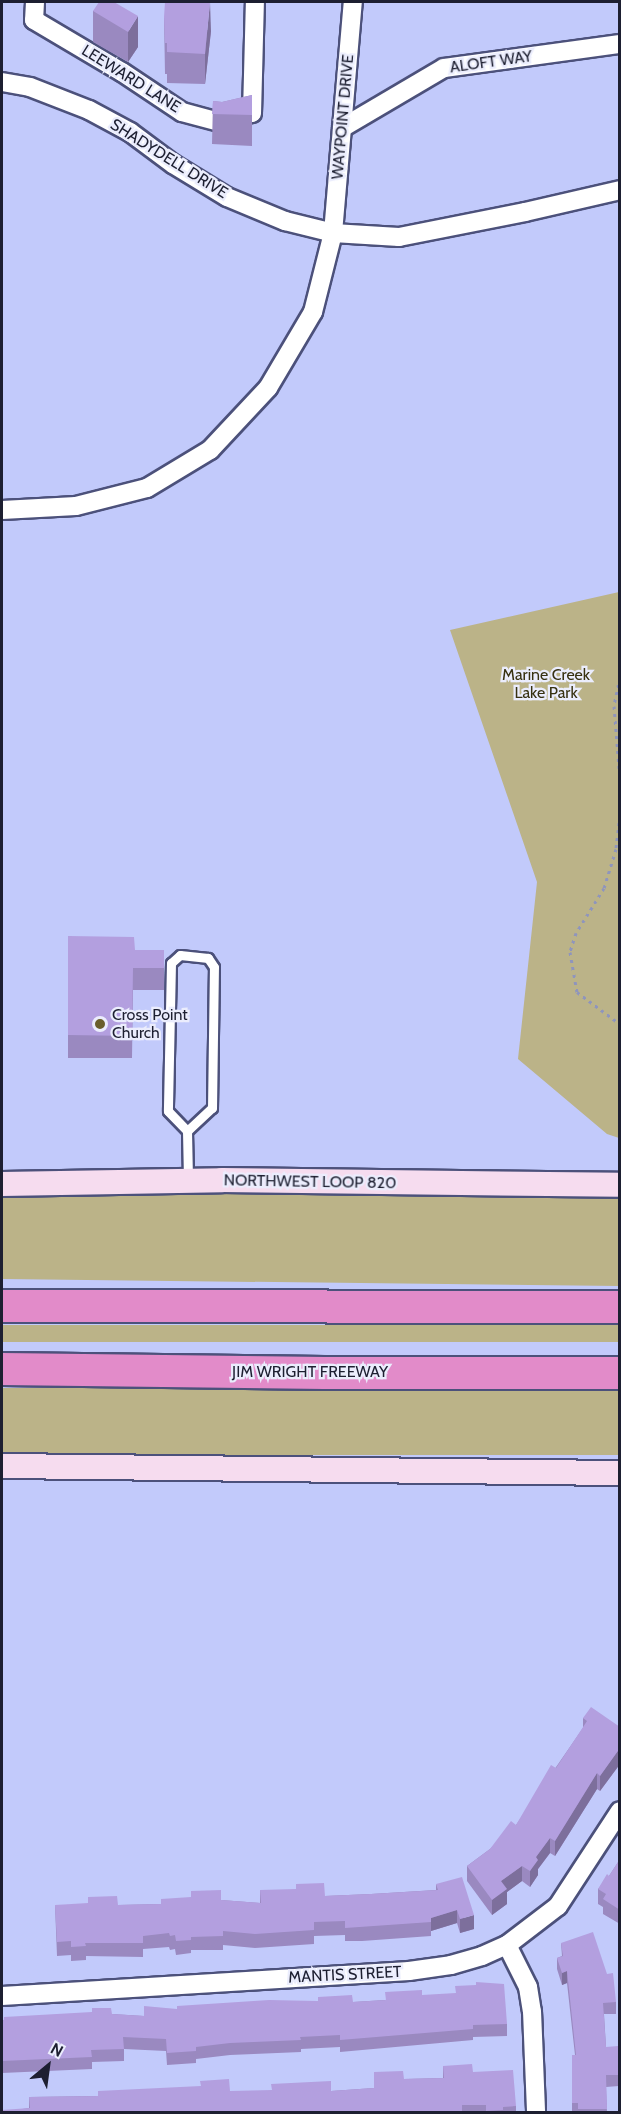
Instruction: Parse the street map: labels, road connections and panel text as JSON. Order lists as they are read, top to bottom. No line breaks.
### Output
{"streets":{"highway":["JIM WRIGHT FREEWAY"],"main road":["NORTHWEST LOOP 820"],"street":["ALOFT WAY","LEEWARD LANE","WAYPOINT DRIVE","SHADYDELL DRIVE","MANTIS STREET"]},"crossings":[["ALOFT WAY","WAYPOINT DRIVE"],["WAYPOINT DRIVE","SHADYDELL DRIVE"]],"parks":["Marine Creek Lake Park"],"places":["Cross Point Church"],"north":"top right"}
